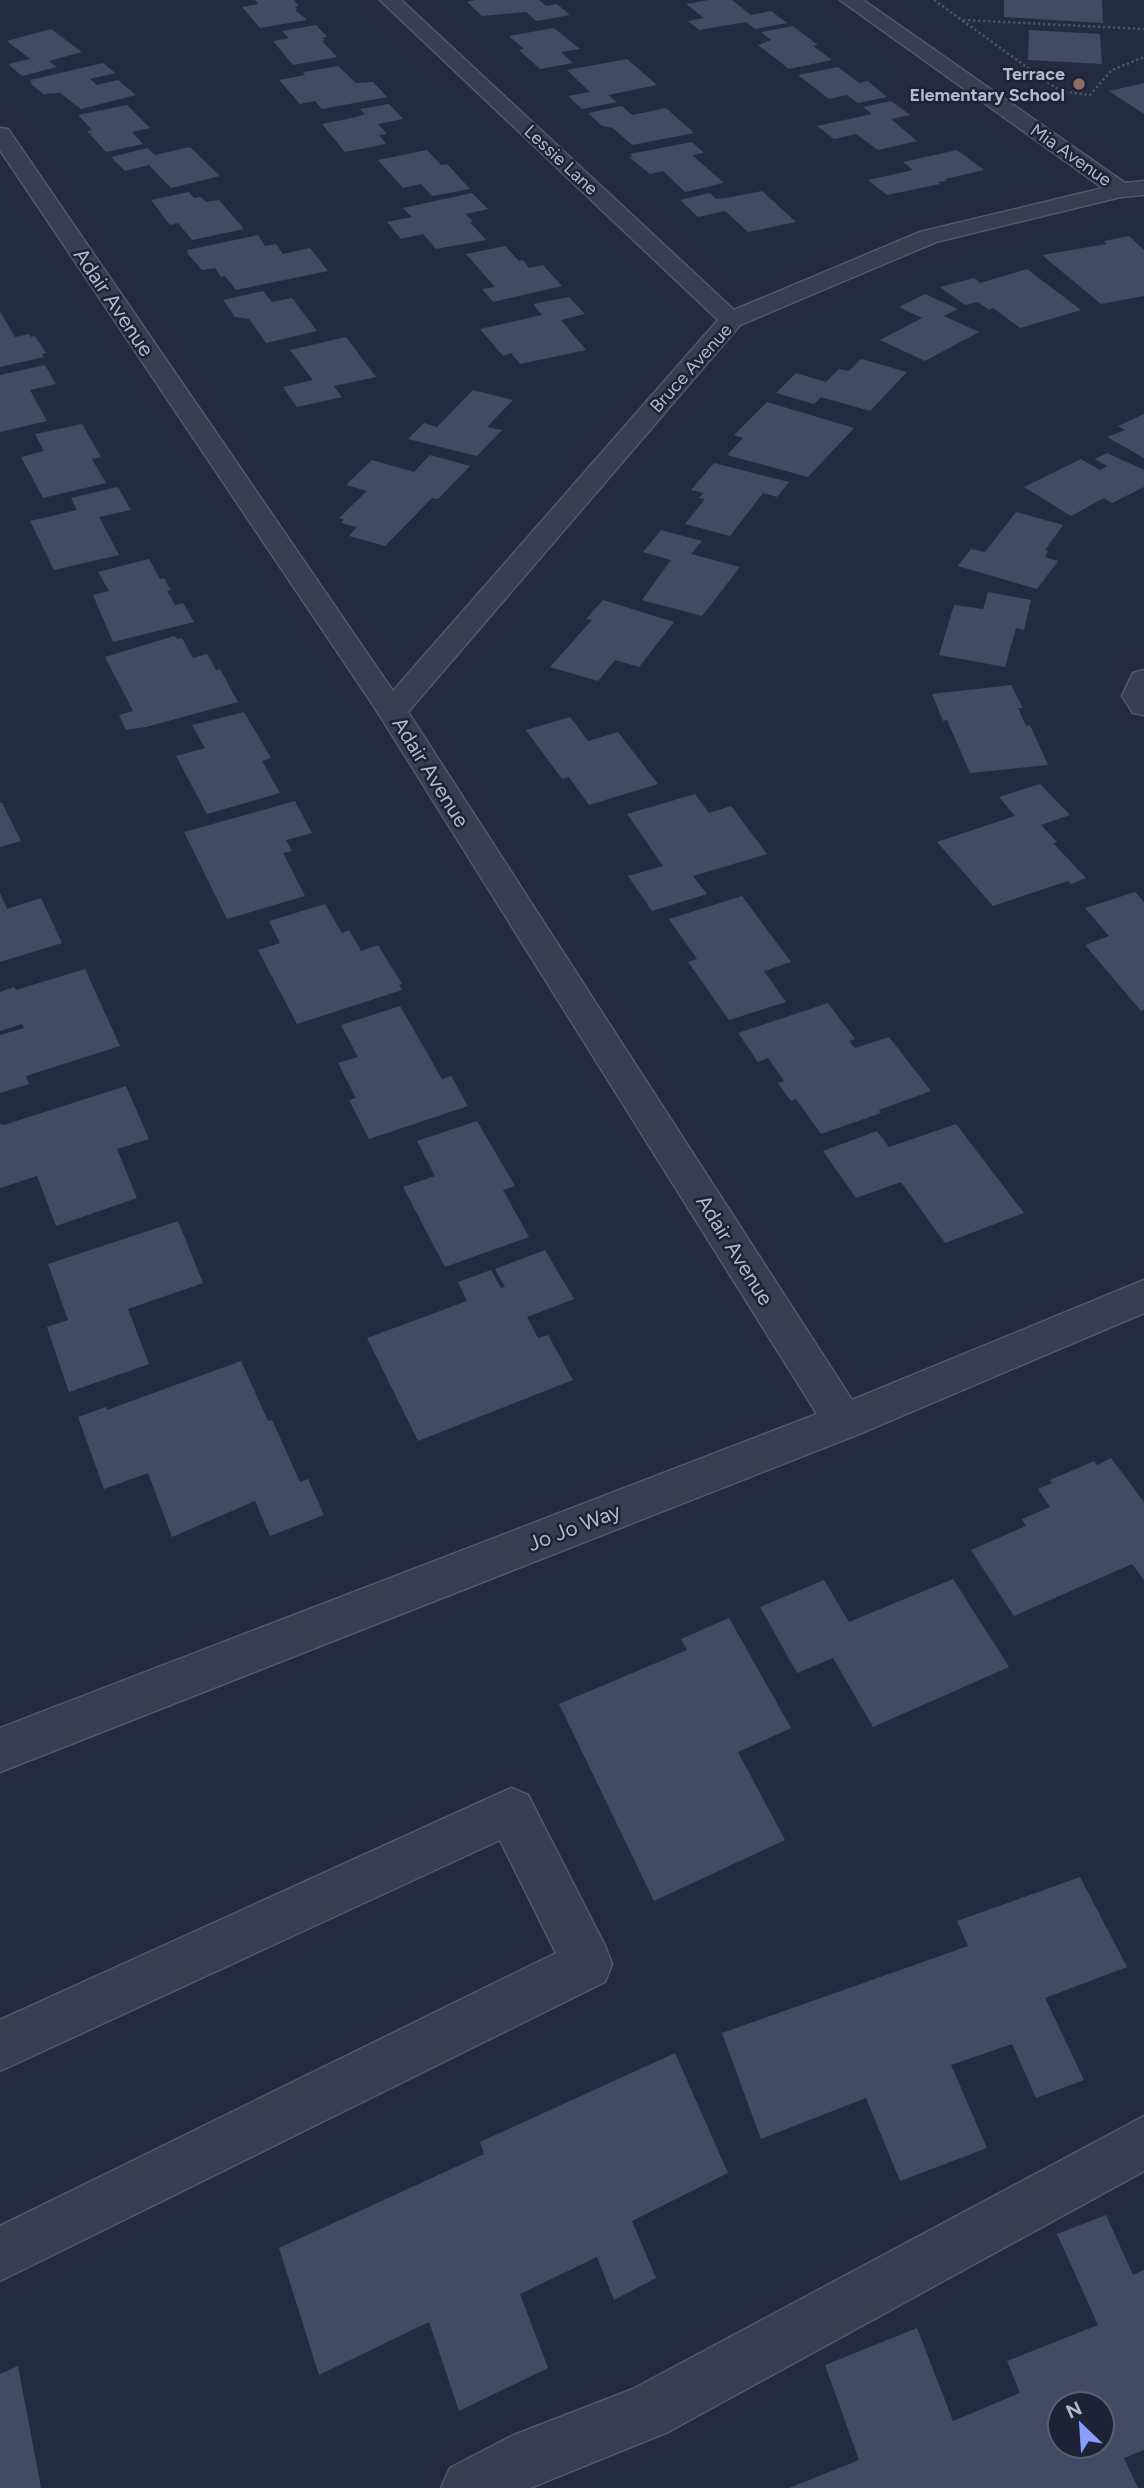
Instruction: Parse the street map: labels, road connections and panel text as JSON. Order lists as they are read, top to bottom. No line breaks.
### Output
{"streets":{"street":["Mia Avenue","Lessie Lane","Adair Avenue","Bruce Avenue","Jo Jo Way"]},"crossings":[["Mia Avenue","Bruce Avenue"],["Lessie Lane","Bruce Avenue"],["Adair Avenue","Bruce Avenue"],["Adair Avenue","Jo Jo Way"]],"places":["Terrace Elementary School"],"north":"top left"}
